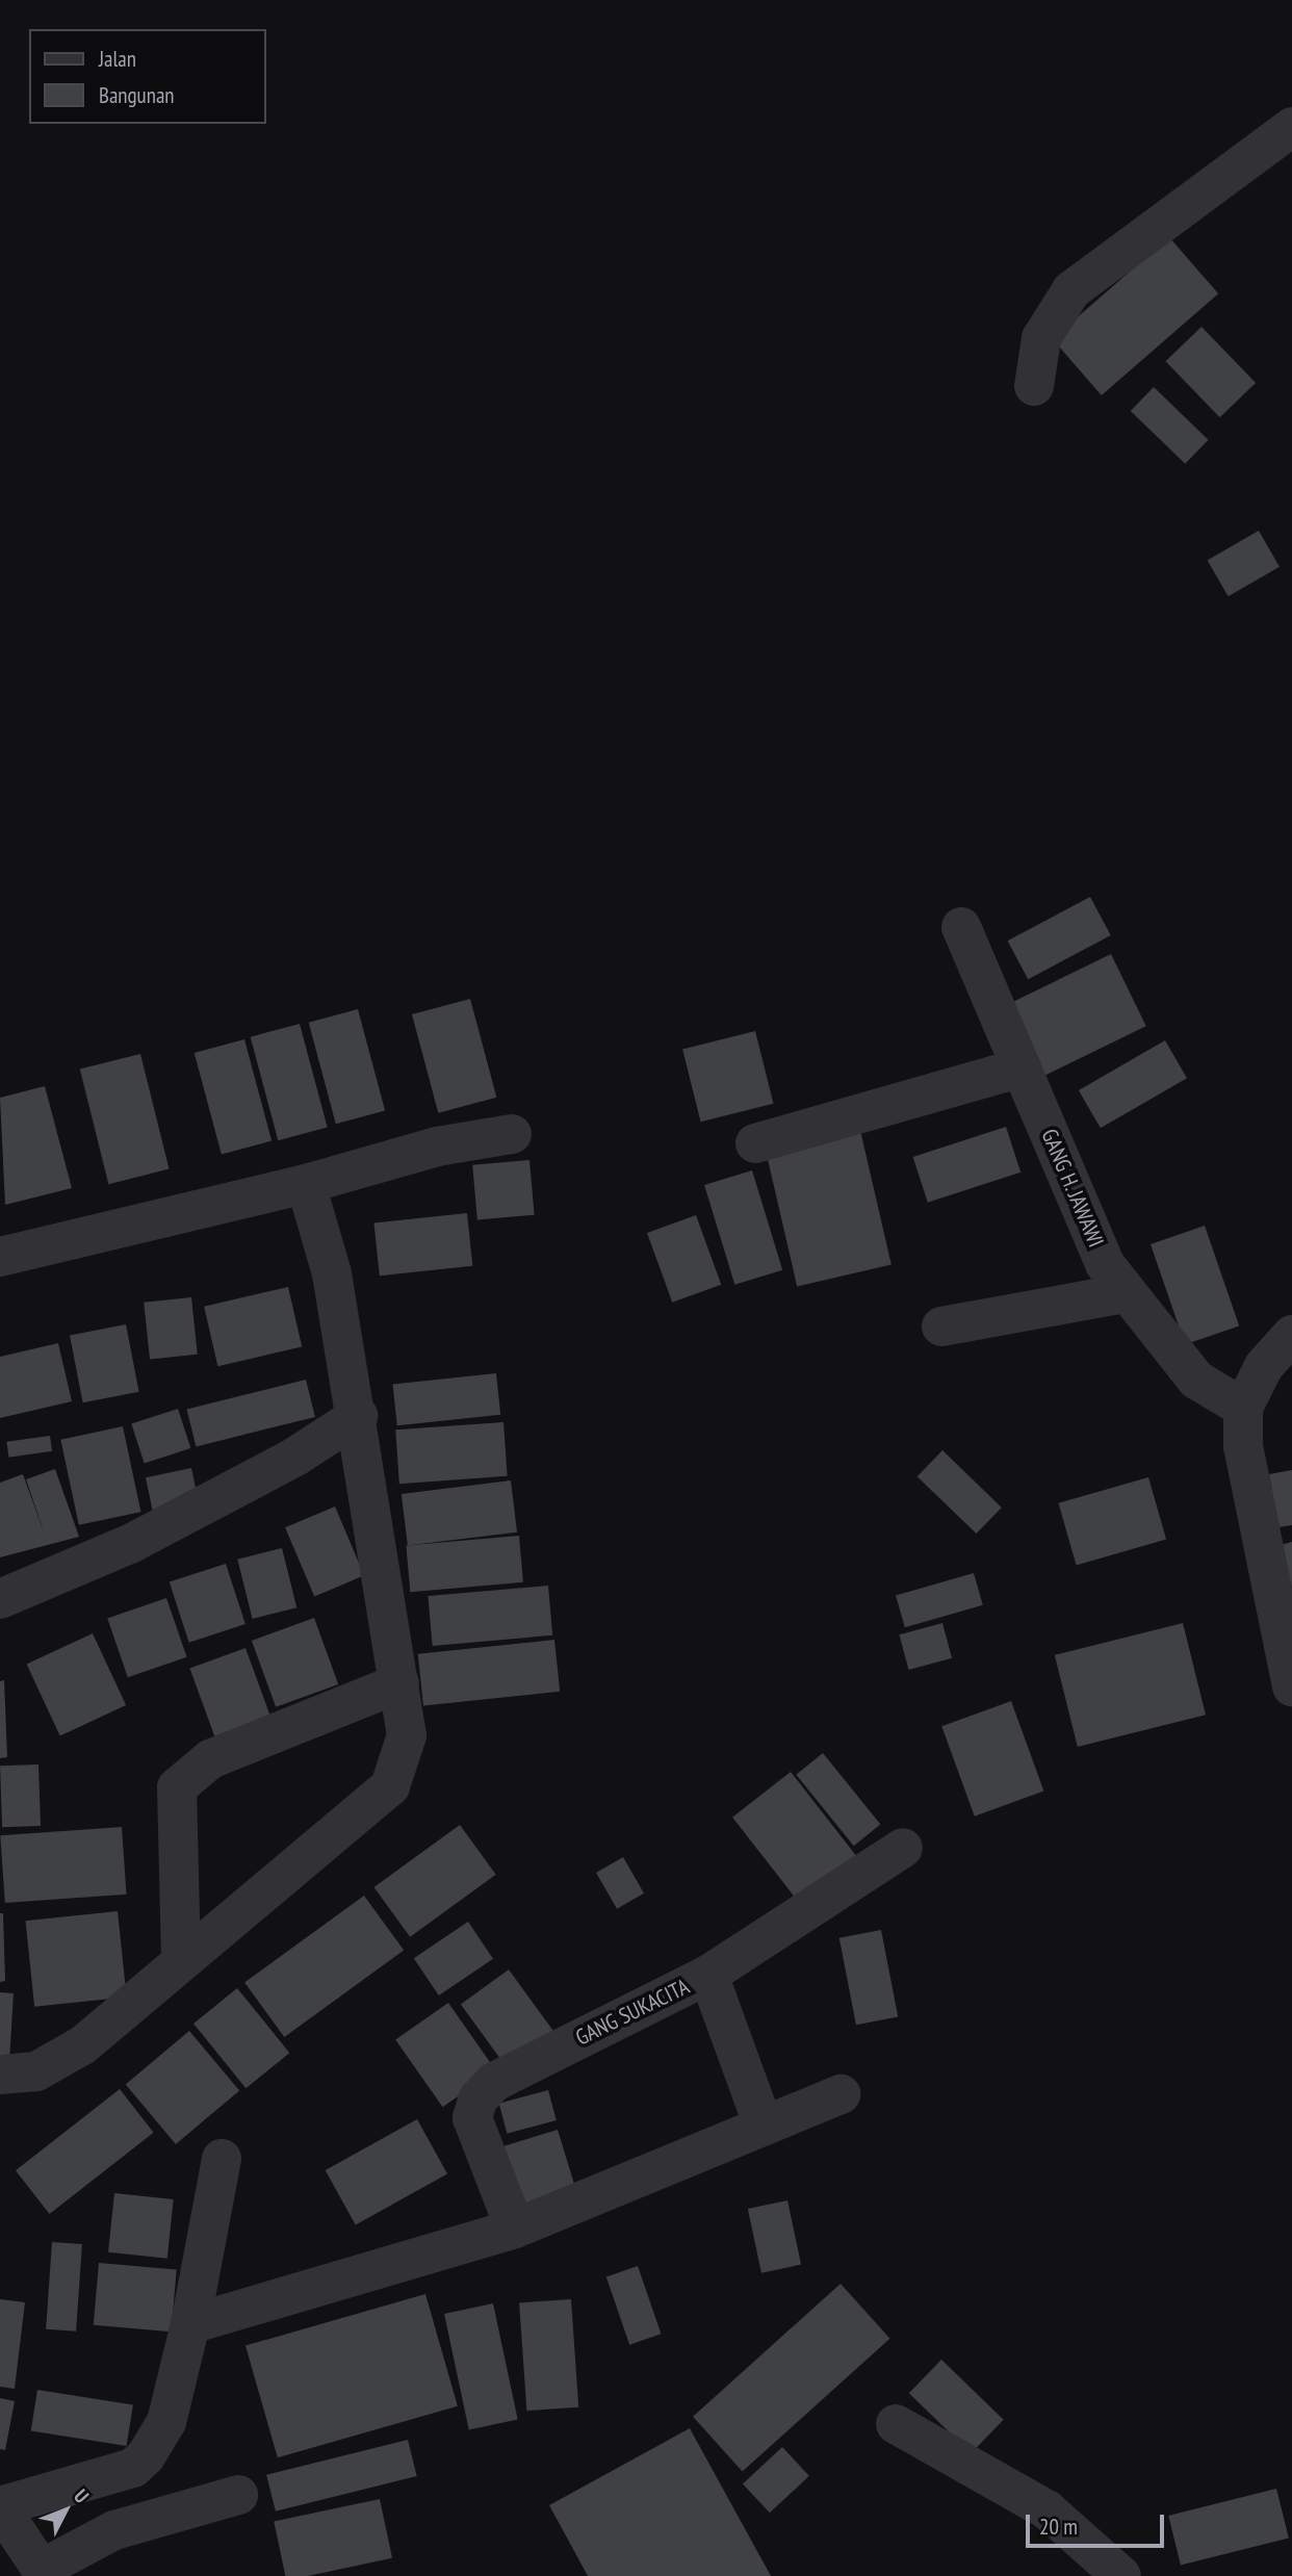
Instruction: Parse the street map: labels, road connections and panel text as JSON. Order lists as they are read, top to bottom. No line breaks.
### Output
{"streets":{"street":["GANG H. JAWAWI","GANG SUKACITA"]},"legend":["Jalan","Bangunan"],"scale_bar":"20 m","north":"top right"}
